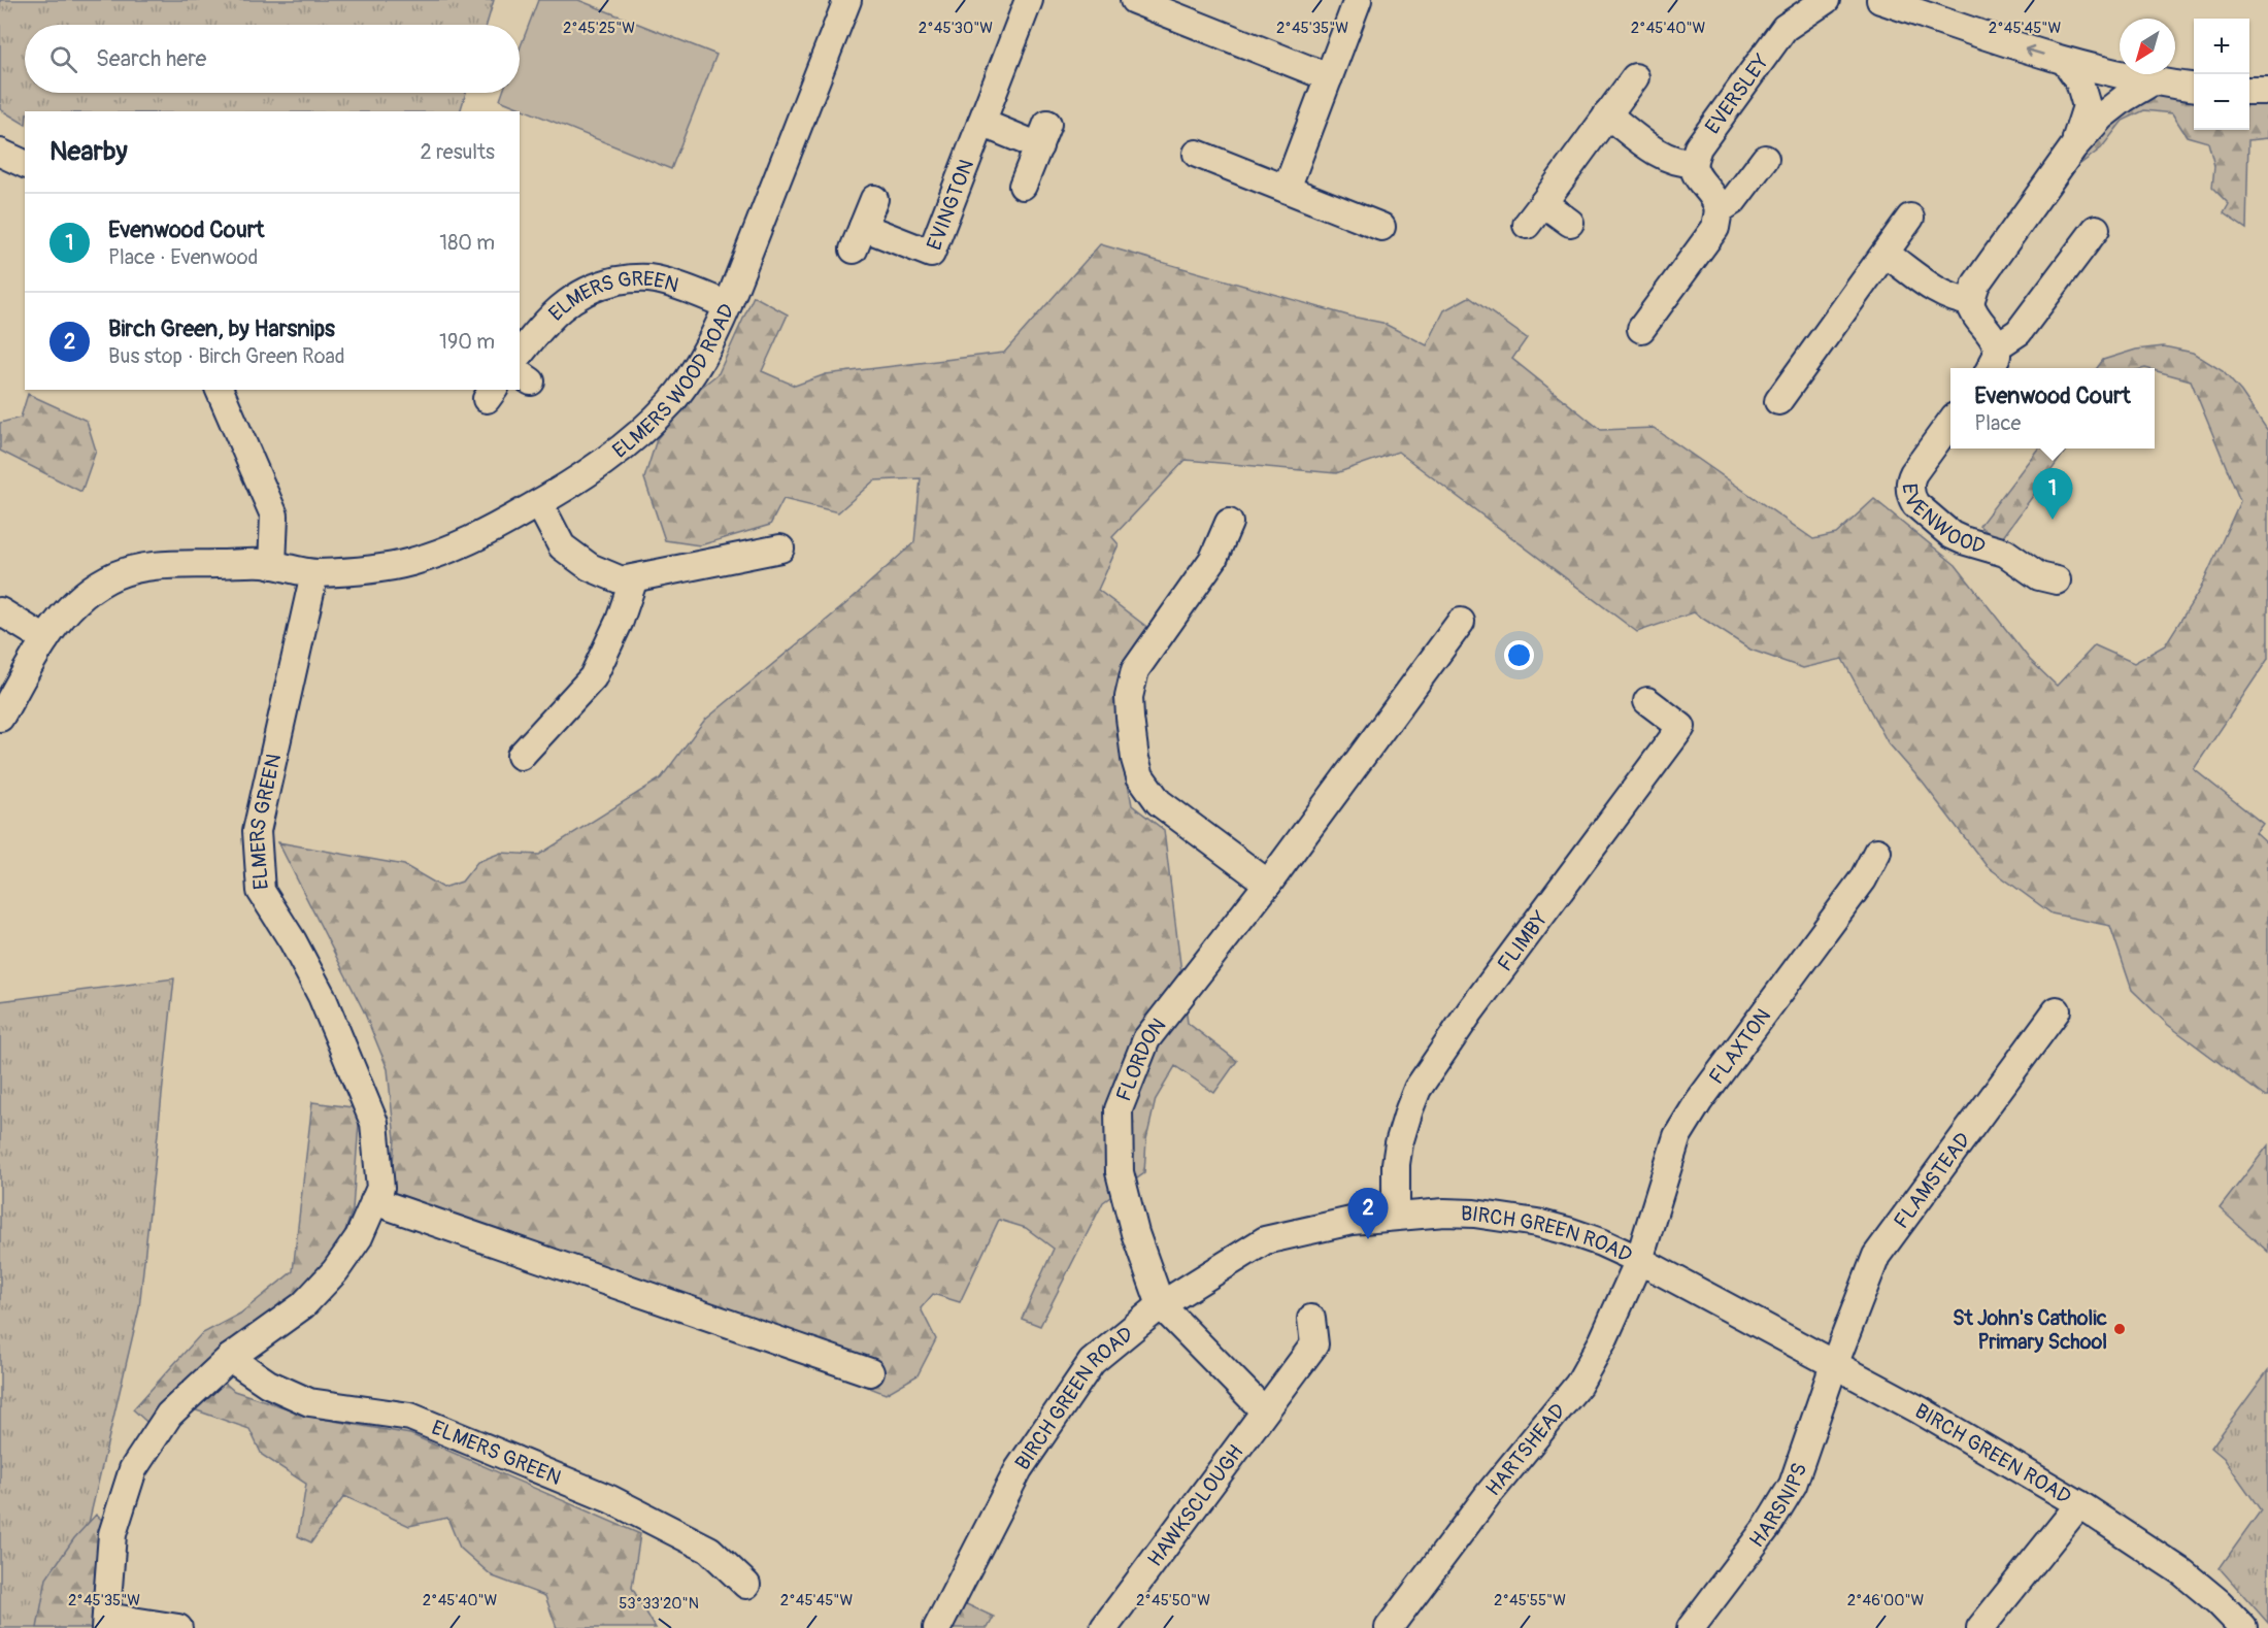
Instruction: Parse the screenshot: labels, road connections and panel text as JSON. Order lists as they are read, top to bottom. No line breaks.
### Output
{"streets":{"street":["EVERSLEY","EVINGTON","ELMERS GREEN","ELMERS WOOD ROAD","EVENWOOD","FLIMBY","FLAXTON","FLORDON","FLAMSTEAD","BIRCH GREEN ROAD","HARTSHEAD","HARSNIPS","HAWKSCLOUGH"]},"crossings":[["ELMERS GREEN","ELMERS WOOD ROAD"],["FLIMBY","BIRCH GREEN ROAD"],["FLAXTON","BIRCH GREEN ROAD"],["FLAXTON","HARTSHEAD"],["FLORDON","BIRCH GREEN ROAD"],["FLAMSTEAD","BIRCH GREEN ROAD"],["FLAMSTEAD","HARSNIPS"],["BIRCH GREEN ROAD","HARTSHEAD"],["BIRCH GREEN ROAD","HARSNIPS"]],"places":["St John's Catholic Primary School"],"north":"bottom left","page":{"map_buttons":["+","−"],"search":"Search here","heading":["Nearby","2 results"],"list":[{"mark":"1","name":"Evenwood Court","note":"Place · Evenwood","value":"180 m"},{"mark":"2","name":"Birch Green, by Harsnips","note":"Bus stop · Birch Green Road","value":"190 m"}],"popup":["Evenwood Court","Place"],"pins":["1","2"]},"coordinates":["2°45'25\"W","2°45'30\"W","2°45'35\"W","2°45'40\"W","2°45'45\"W","2°45'50\"W","2°45'55\"W","2°46'00\"W","53°33'20\"N"]}
